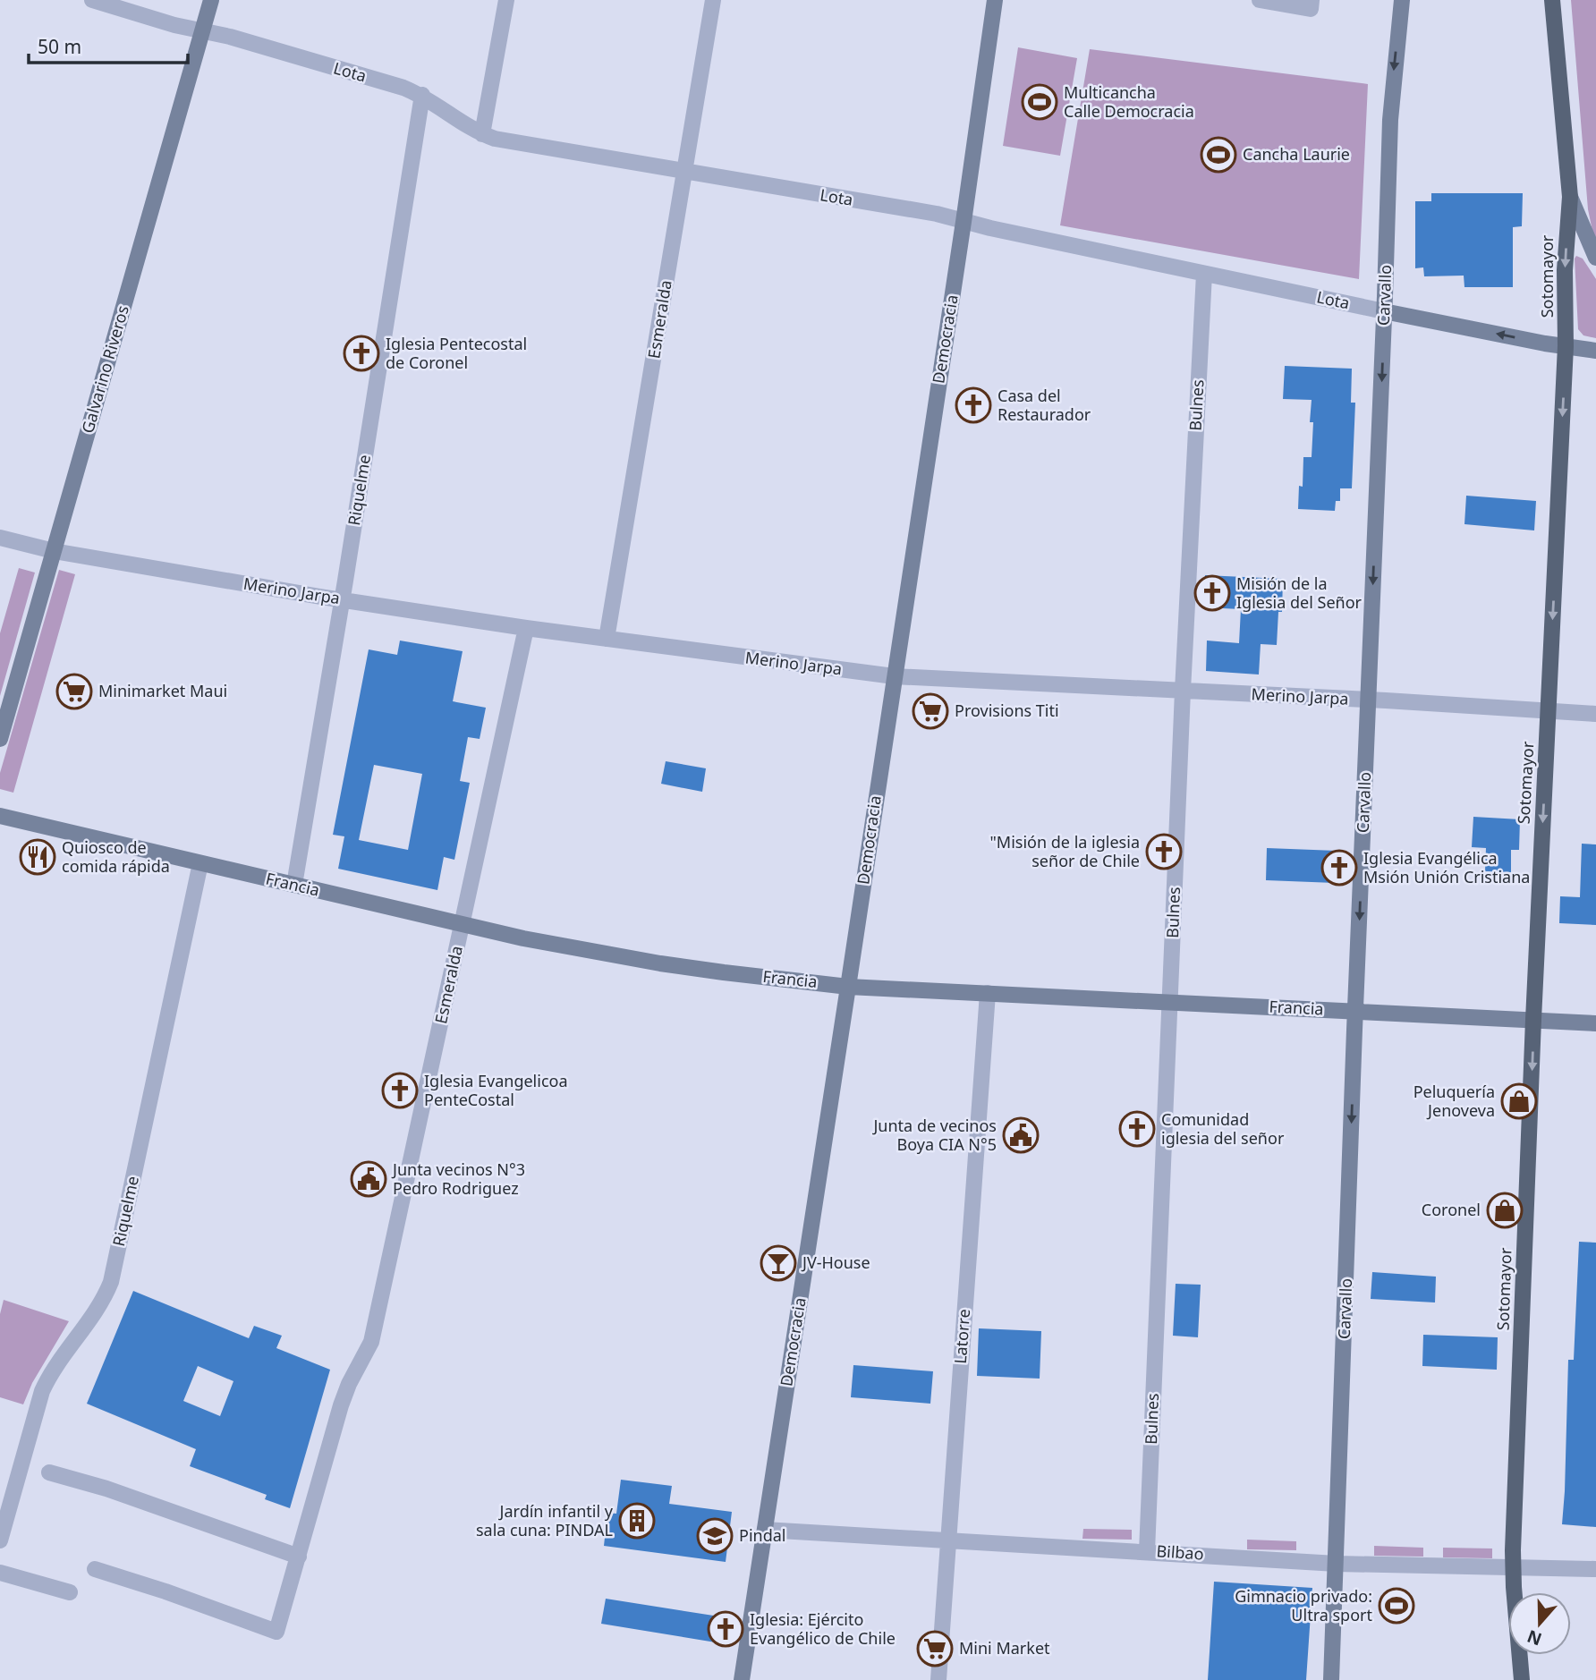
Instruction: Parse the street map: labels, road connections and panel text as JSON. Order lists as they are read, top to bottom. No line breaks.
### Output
{"streets":{"main road":["Sotomayor"],"street":["Lota","Carvallo","Esmeralda","Democracia","Galvarino Riveros","Bulnes","Riquelme","Merino Jarpa","Francia","Latorre","Bilbao"]},"crossings":[["Lota","Sotomayor"],["Lota","Carvallo"],["Lota","Esmeralda"],["Lota","Democracia"],["Lota","Galvarino Riveros"],["Lota","Bulnes"],["Lota","Riquelme"],["Sotomayor","Merino Jarpa"],["Sotomayor","Francia"],["Sotomayor","Bilbao"],["Carvallo","Merino Jarpa"],["Carvallo","Francia"],["Carvallo","Bilbao"],["Esmeralda","Merino Jarpa"],["Esmeralda","Francia"],["Democracia","Merino Jarpa"],["Democracia","Francia"],["Democracia","Bilbao"],["Galvarino Riveros","Merino Jarpa"],["Bulnes","Merino Jarpa"],["Bulnes","Francia"],["Bulnes","Bilbao"],["Riquelme","Merino Jarpa"],["Riquelme","Francia"],["Francia","Latorre"],["Latorre","Bilbao"]],"one_way":["Sotomayor","Carvallo"],"places":{"sports":["Multicancha Calle Democracia","Cancha Laurie","Gimnacio privado: Ultra sport"],"church":["Iglesia Pentecostal de Coronel","Casa del Restaurador","Misión de la Iglesia del Señor","\"Misión de la iglesia señor de Chile","Iglesia Evangélica Msión Unión Cristiana","Iglesia Evangelicoa PenteCostal","Comunidad iglesia del señor","Iglesia: Ejército Evangélico de Chile"],"supermarket":["Minimarket Maui","Provisions Titi","Mini Market"],"restaurant":["Quiosco de comida rápida"],"shop":["Peluquería Jenoveva","Coronel"],"public building":["Junta de vecinos Boya CIA N°5","Junta vecinos N°3 Pedro Rodriguez"],"bar":["JV-House"],"building":["Jardín infantil y sala cuna: PINDAL"],"school or university":["Pindal"]},"scale_bar":"50 m","north":"bottom"}
